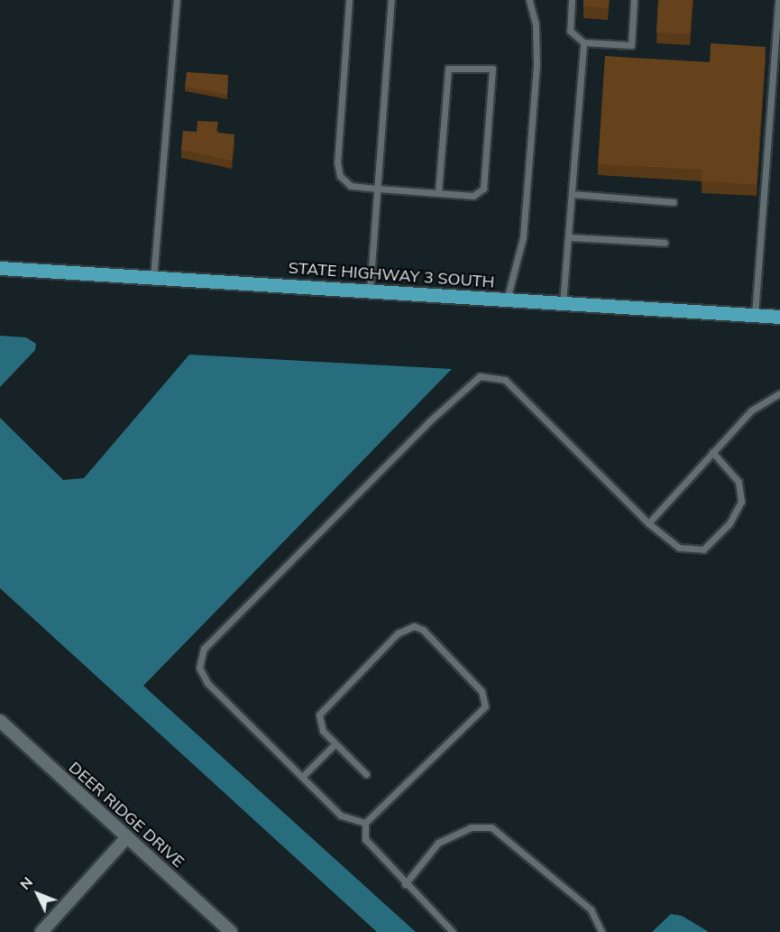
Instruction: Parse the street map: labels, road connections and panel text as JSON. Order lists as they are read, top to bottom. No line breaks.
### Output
{"streets":{"main road":["STATE HIGHWAY 3 SOUTH"],"street":["DEER RIDGE DRIVE"]},"north":"top left"}
